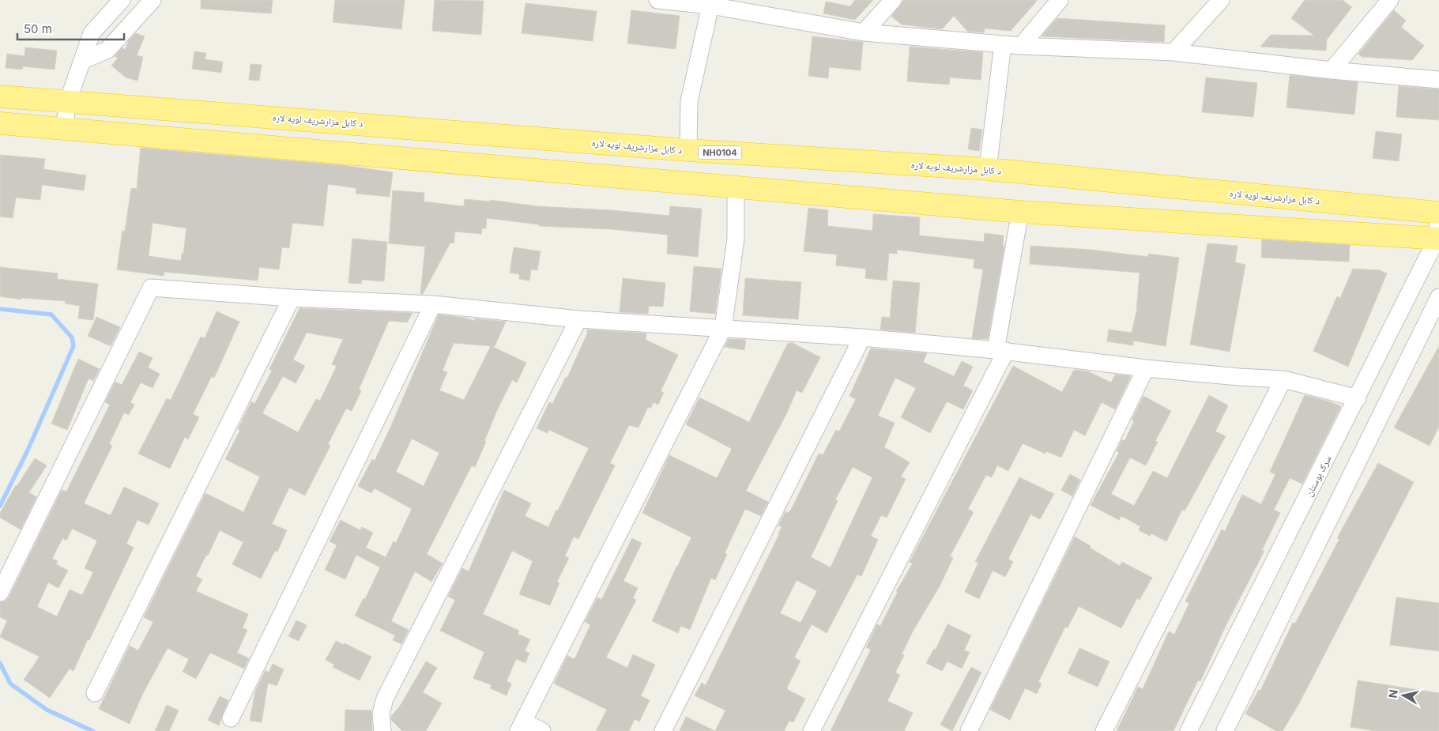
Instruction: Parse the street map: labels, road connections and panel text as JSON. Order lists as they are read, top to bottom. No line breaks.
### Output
{"streets":{"highway":["د کابل مزارشریف لویه لاره","NH0104"],"street":["سرک بوستان"]},"scale_bar":"50 m","north":"left"}
